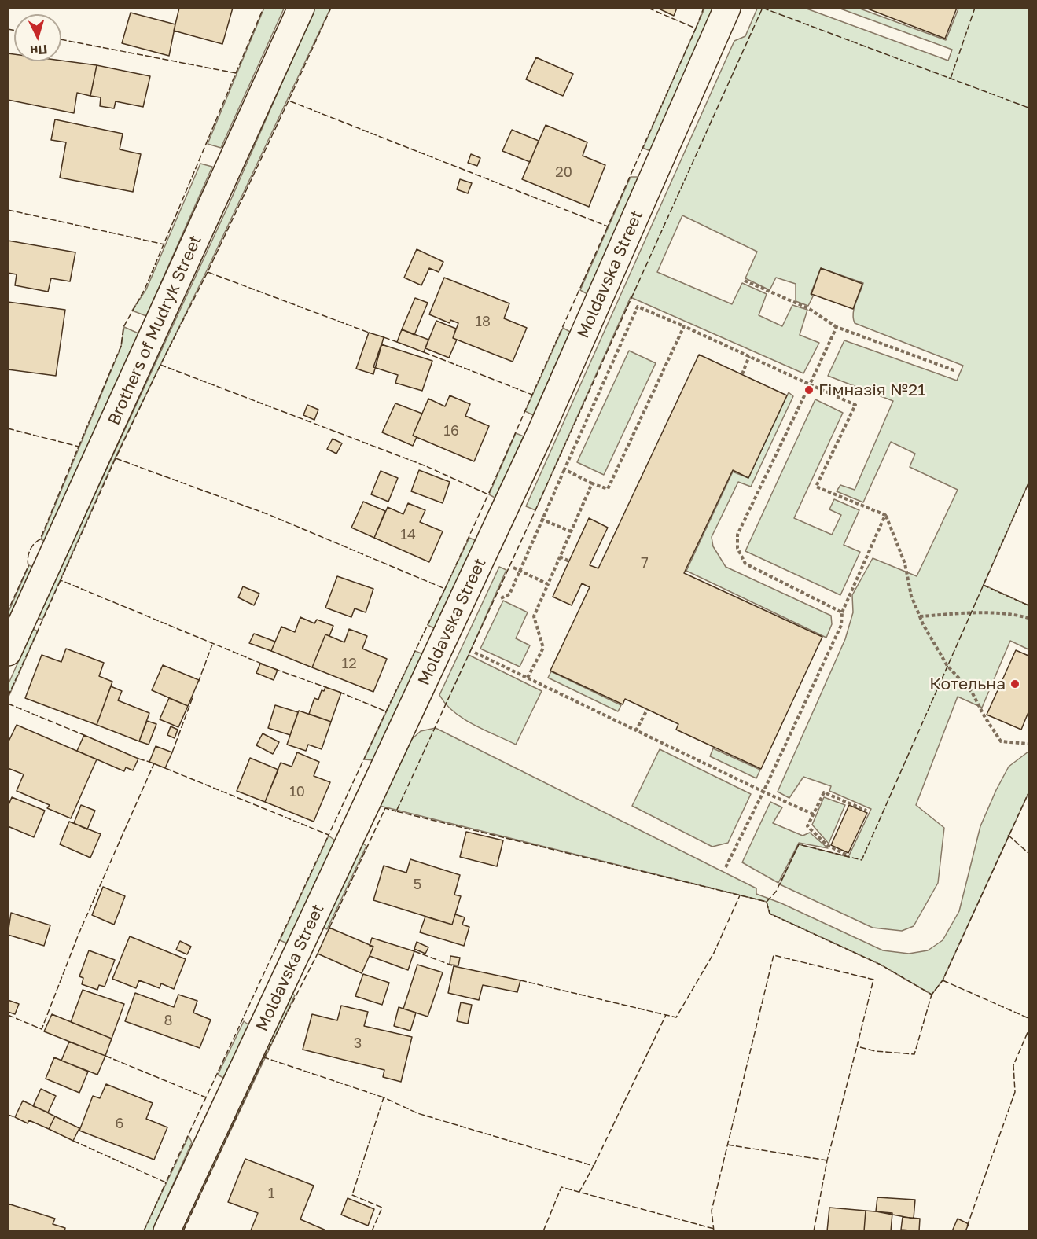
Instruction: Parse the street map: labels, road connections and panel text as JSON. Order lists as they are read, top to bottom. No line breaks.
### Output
{"streets":{"street":["Moldavska Street","Brothers of Mudryk Street"]},"places":["Гімназія №21","Котельна"],"house_numbers":["20","18","16","14","7","12","10","5","8","3","6","1"],"north":"bottom"}
